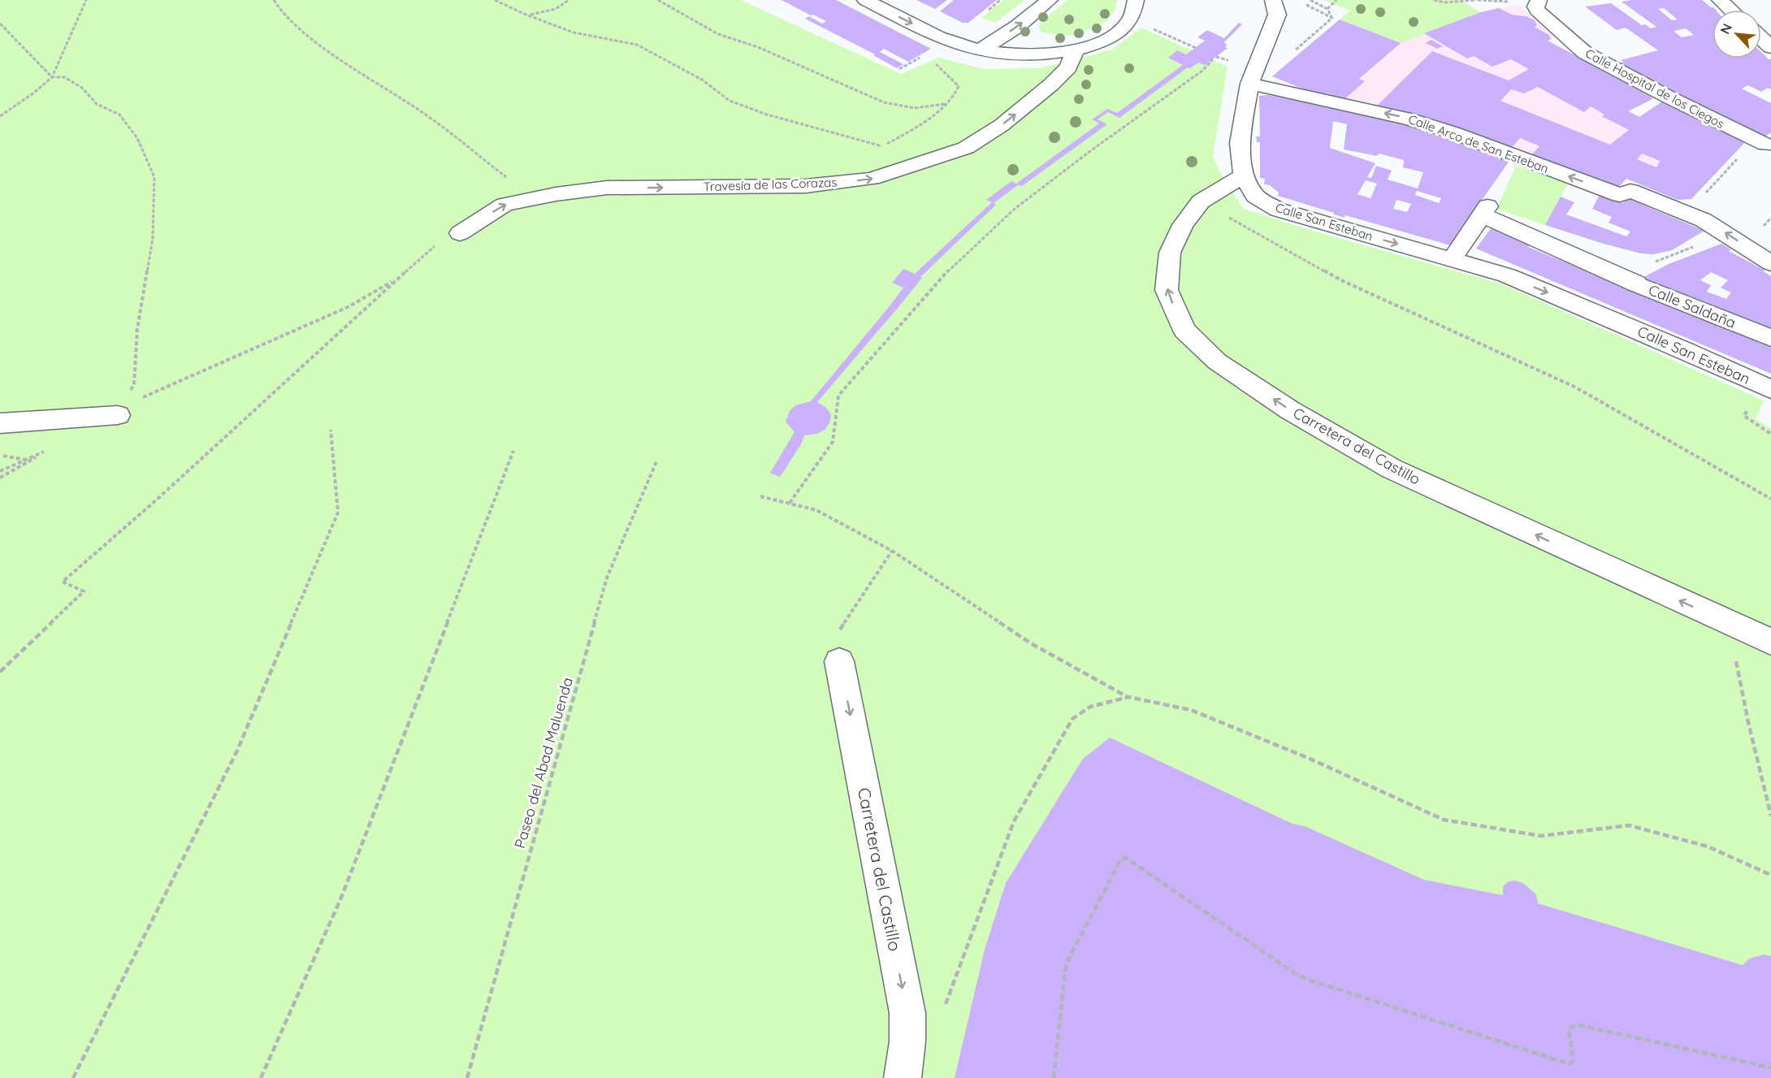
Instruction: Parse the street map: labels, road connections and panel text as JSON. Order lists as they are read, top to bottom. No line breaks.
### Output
{"streets":{"street":["Calle Hospital de los Ciegos","Calle Arco de San Esteban","Travesía de las Corazas","Calle San Esteban","Calle Saldaña","Carretera del Castillo"],"path":["Paseo del Abad Maluenda"]},"crossings":[["Calle Arco de San Esteban","Calle San Esteban"],["Calle Arco de San Esteban","Calle Saldaña"],["Calle San Esteban","Calle Saldaña"],["Calle San Esteban","Carretera del Castillo"]],"one_way":["Calle Arco de San Esteban","Travesía de las Corazas","Calle San Esteban"],"north":"top left"}
